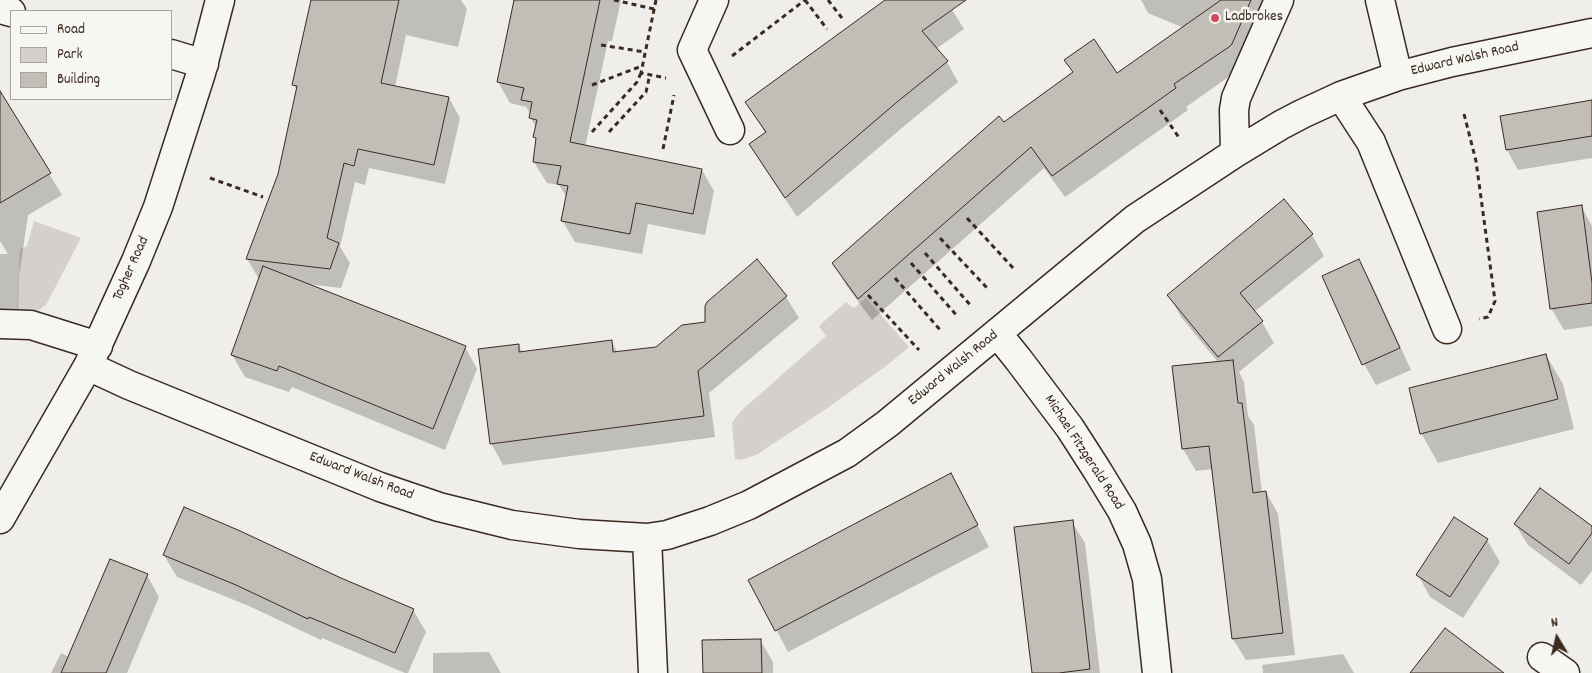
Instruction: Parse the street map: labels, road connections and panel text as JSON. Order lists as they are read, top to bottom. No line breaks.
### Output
{"streets":{"street":["Edward Walsh Road","Togher Road","Michael Fitzgerald Road"]},"crossings":[["Edward Walsh Road","Togher Road"],["Edward Walsh Road","Michael Fitzgerald Road"]],"places":["Ladbrokes"],"legend":["Road","Park","Building"],"north":"top"}
